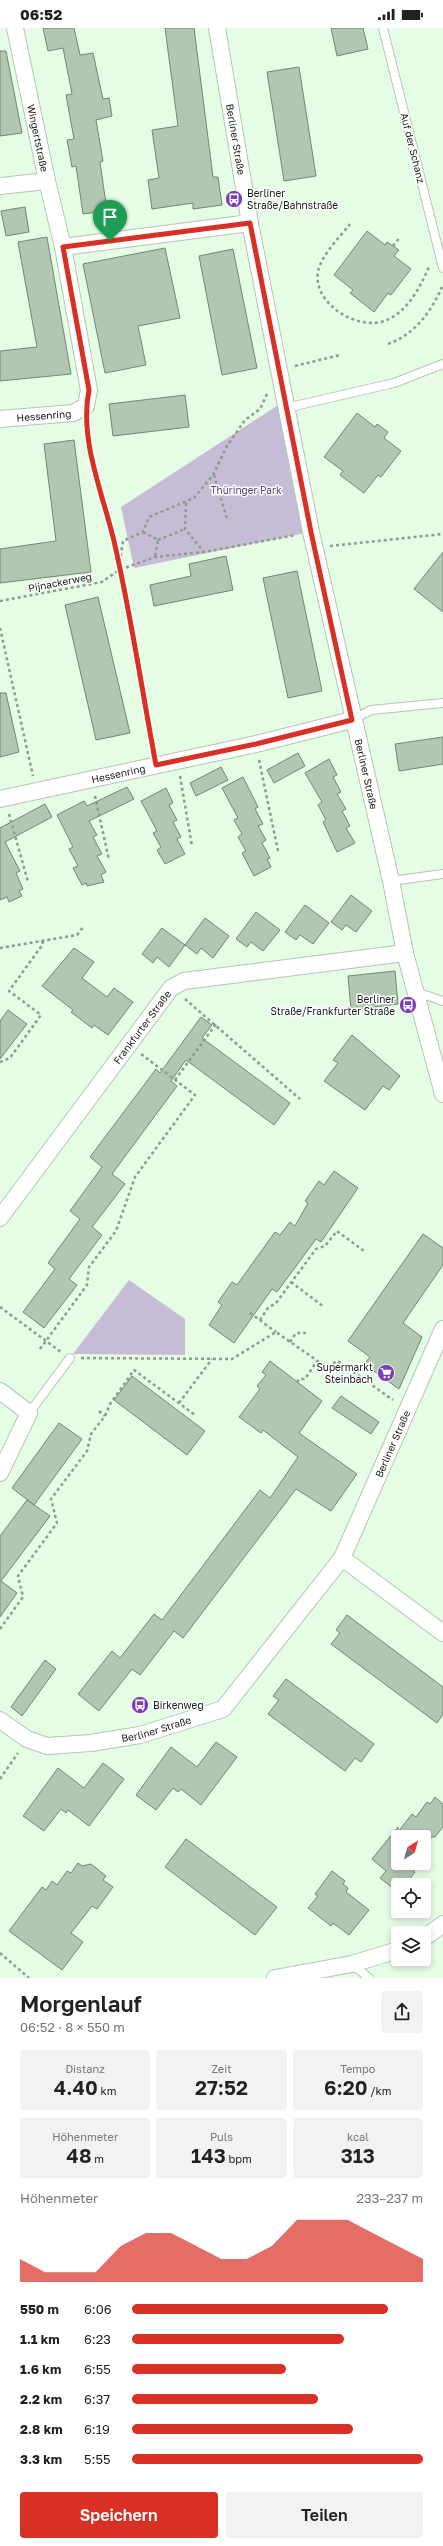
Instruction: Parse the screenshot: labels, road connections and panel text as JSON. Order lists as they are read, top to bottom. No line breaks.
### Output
{"streets":{"street":["Wingertstraße","Berliner Straße","Hessenring","Frankfurter Straße"],"lane":["Auf der Schanz"],"path":["Pijnackerweg"]},"crossings":[["Wingertstraße","Hessenring"],["Berliner Straße","Hessenring"],["Berliner Straße","Pijnackerweg"],["Berliner Straße","Frankfurter Straße"]],"parks":["Thüringer Park"],"places":{"bus stop":["Berliner Straße/Bahnstraße","Berliner Straße/Frankfurter Straße","Birkenweg"],"supermarket":["Supermarkt Steinbach"]},"north":"top right","page":{"status":"06:52","heading":["Morgenlauf","06:52 · 8 × 550 m"],"stats":[["Distanz","4.40 km"],["Zeit","27:52"],["Tempo","6:20 /km"],["Höhenmeter","48 m"],["Puls","143 bpm"],["kcal","313"]],"chart":["Höhenmeter","233–237 m"],"list":[{"name":"550 m","note":"6:06"},{"name":"1.1 km","note":"6:23"},{"name":"1.6 km","note":"6:55"},{"name":"2.2 km","note":"6:37"},{"name":"2.8 km","note":"6:19"},{"name":"3.3 km","note":"5:55"}],"buttons":["Speichern","Teilen"]}}
